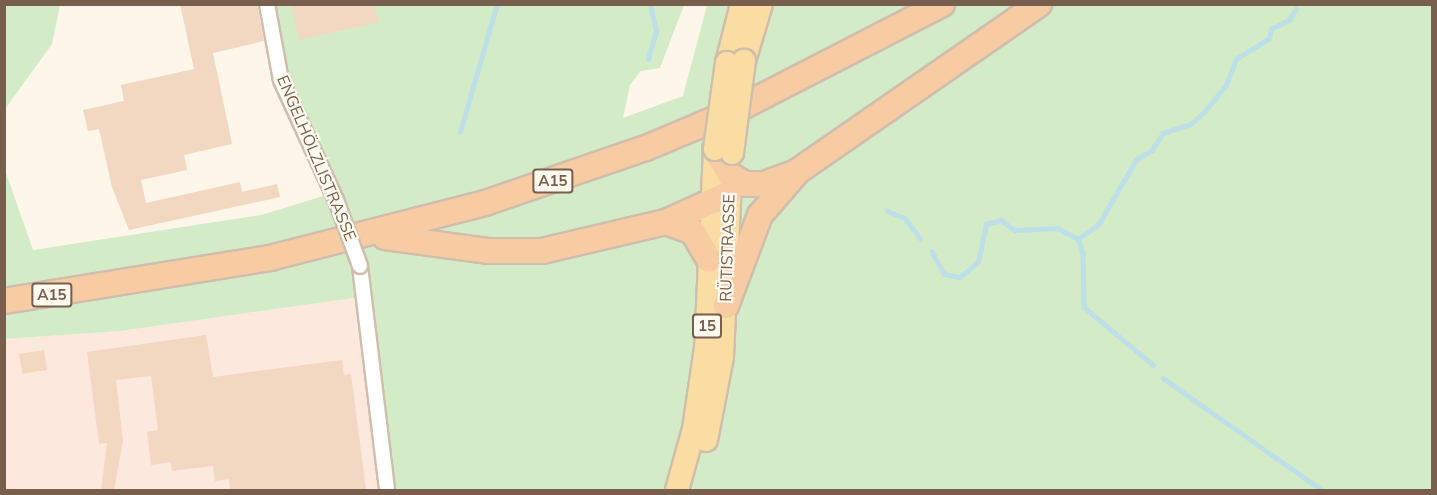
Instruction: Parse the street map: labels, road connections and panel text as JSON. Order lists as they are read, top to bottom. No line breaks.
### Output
{"streets":{"highway":["A15"],"main road":["RÜTISTRASSE","15"],"street":["ENGELHÖLZLISTRASSE"]}}
